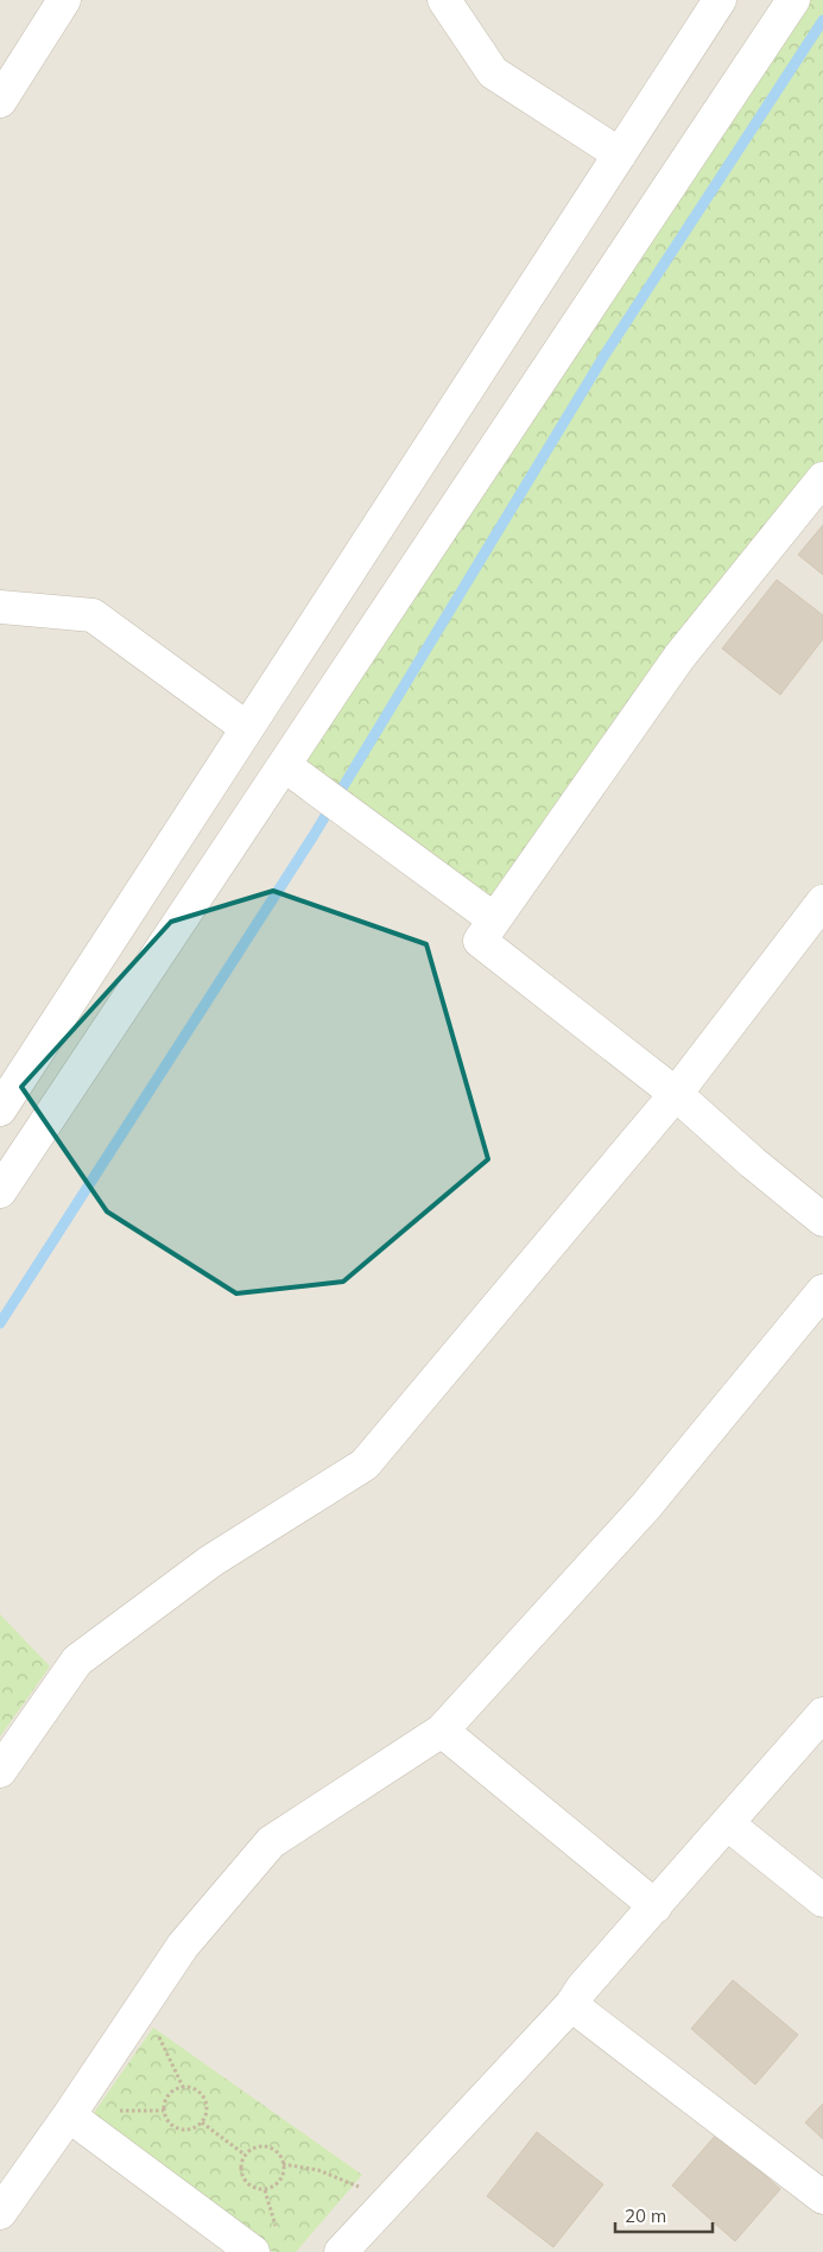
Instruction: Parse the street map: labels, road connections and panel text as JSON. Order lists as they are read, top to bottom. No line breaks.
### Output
{"scale_bar":"20 m"}
